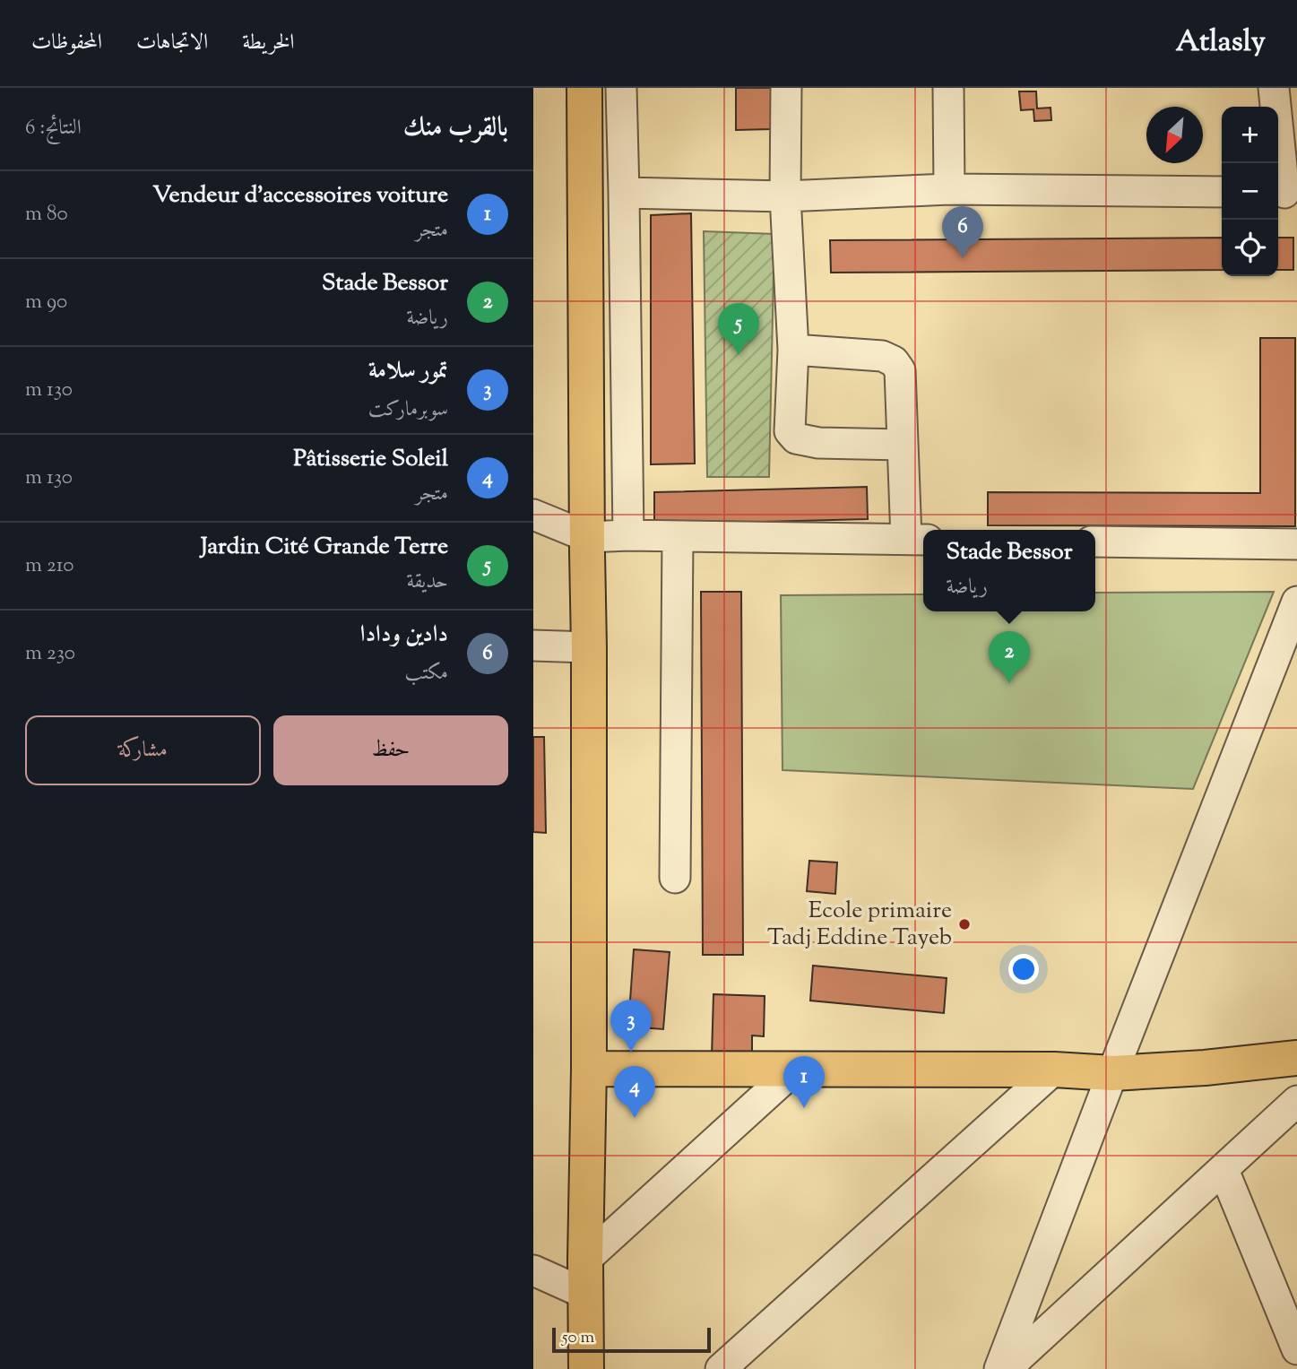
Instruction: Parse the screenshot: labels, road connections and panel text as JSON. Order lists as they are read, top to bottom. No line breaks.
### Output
{"places":["Ecole primaire Tadj Eddine Tayeb"],"scale_bar":"50 m","north":"bottom left","page":{"header":"Atlasly","nav":["الخريطة","الاتجاهات","المحفوظات"],"heading":["بالقرب منك","النتائج: 6"],"map_buttons":["+","−"],"list":[{"mark":"1","name":"Vendeur d'accessoires voiture","note":"متجر","value":"80 m"},{"mark":"2","name":"Stade Bessor","note":"رياضة","value":"90 m"},{"mark":"3","name":"تمور سلامة","note":"سوبرماركت","value":"130 m"},{"mark":"4","name":"Pâtisserie Soleil","note":"متجر","value":"130 m"},{"mark":"5","name":"Jardin Cité Grande Terre","note":"حديقة","value":"210 m"},{"mark":"6","name":"دادين ودادا","note":"مكتب","value":"230 m"}],"pins":["6","5","2","3","1","4"],"popup":["Stade Bessor","رياضة"],"buttons":["حفظ","مشاركة"],"scale":"50 m"}}
